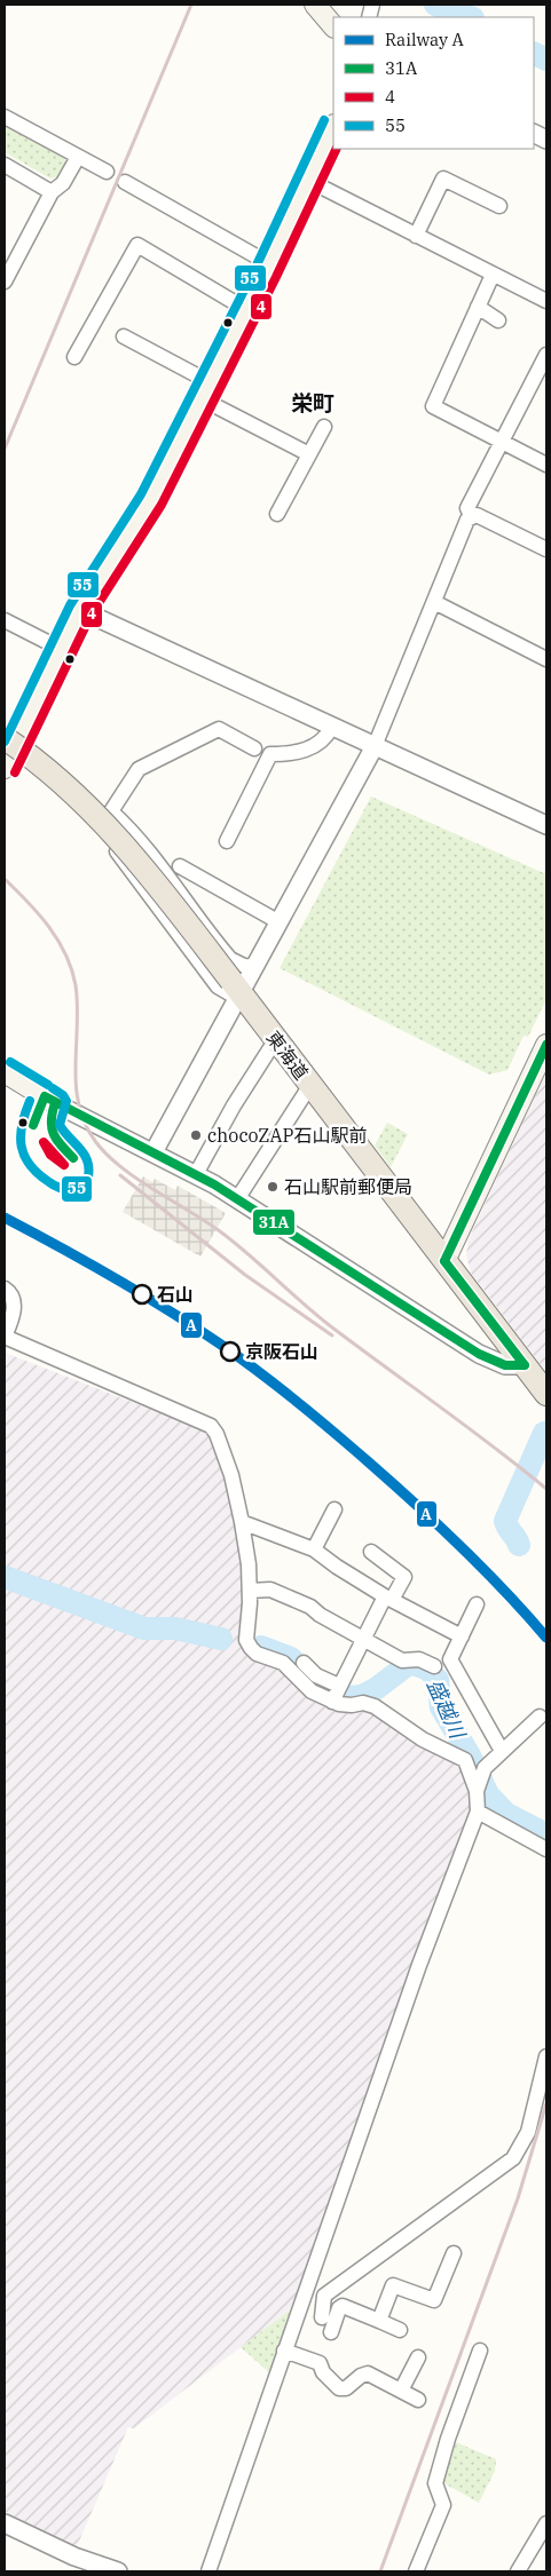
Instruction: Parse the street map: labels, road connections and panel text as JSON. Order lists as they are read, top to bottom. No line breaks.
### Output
{"streets":{"highway":["東海道"]},"districts":["栄町"],"water":["盛越川"],"places":["chocoZAP石山駅前","石山駅前郵便局","石山","京阪石山"],"lines":["transit line 55","transit line 4","transit line 31A","rail line A"],"legend":["Railway A","31A","4","55"]}
